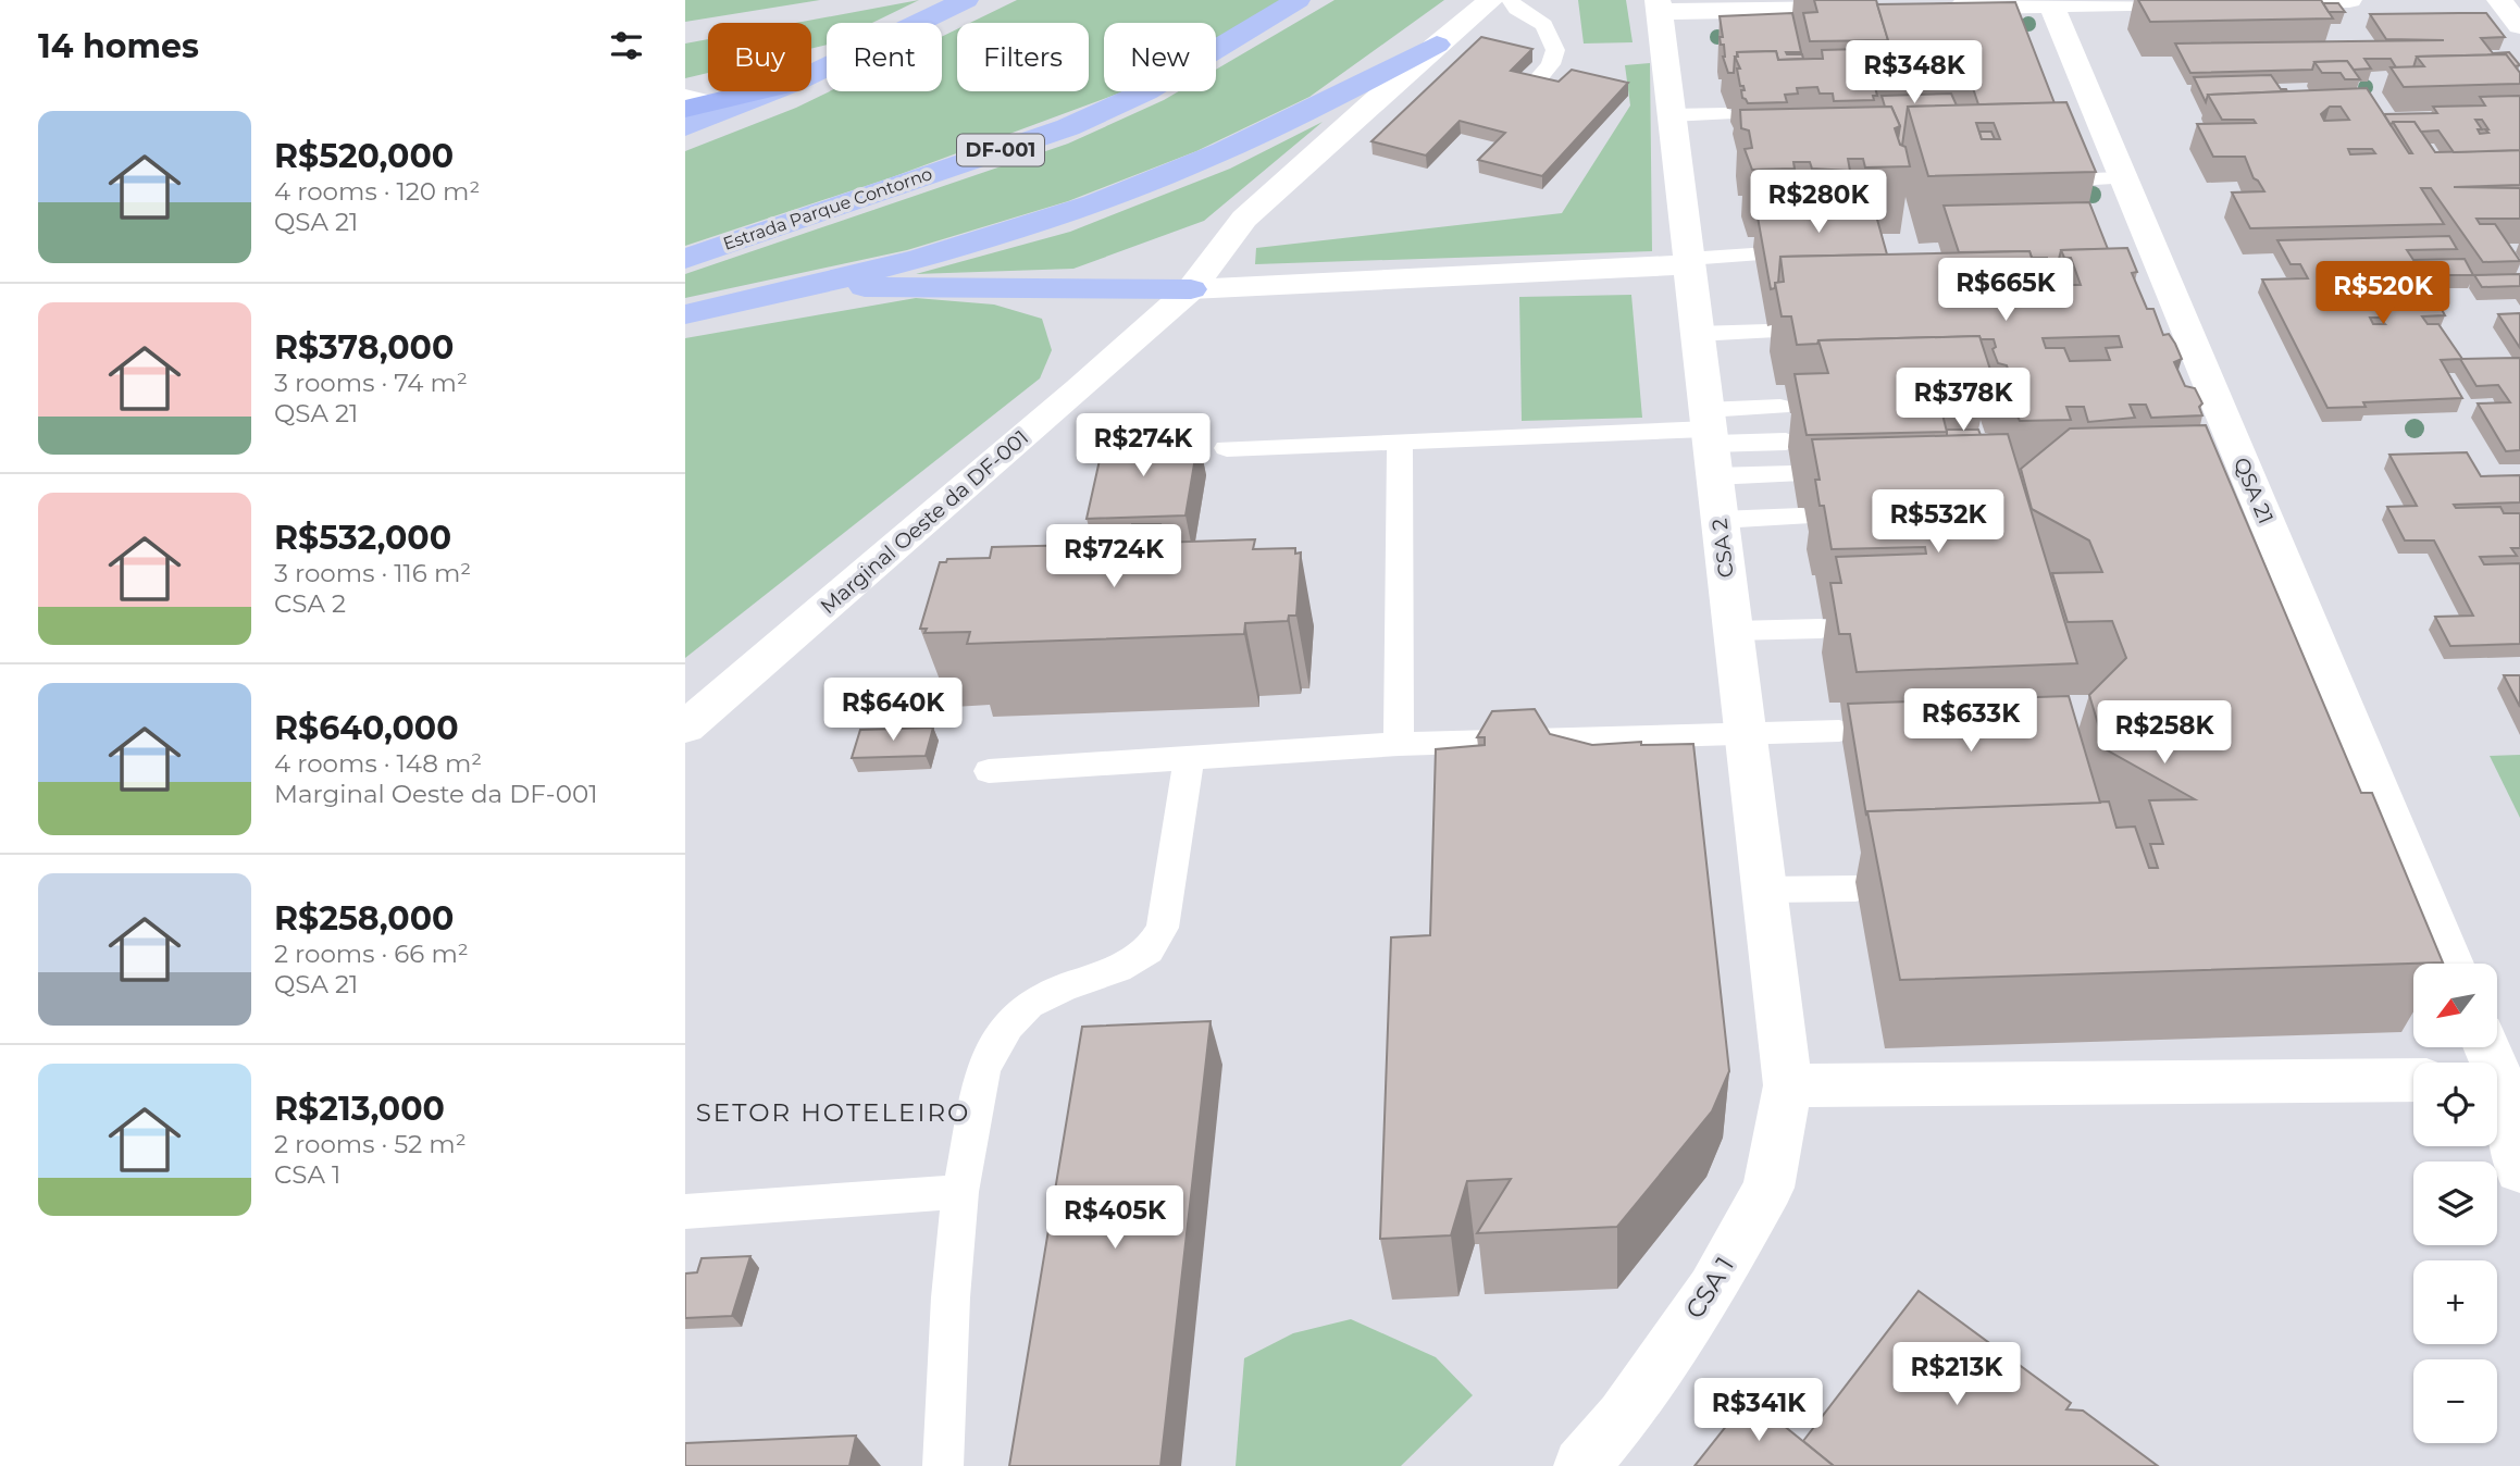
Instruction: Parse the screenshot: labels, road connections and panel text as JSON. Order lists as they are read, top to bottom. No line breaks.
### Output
{"streets":{"highway":["DF-001","Estrada Parque Contorno"],"street":["QSA 21","Marginal Oeste da DF-001","CSA 2","CSA 1"]},"crossings":[["CSA 2","CSA 1"]],"districts":["SETOR HOTELEIRO"],"north":"bottom left","page":{"heading":"14 homes","chip":["Buy","Rent","Filters","New"],"price":["R$348K","R$280K","R$665K","R$520K","R$378K","R$274K","R$532K","R$724K","R$640K","R$633K","R$258K","R$405K","R$213K","R$341K"],"list":[{"name":"R$520,000","note":"4 rooms · 120 m² · QSA 21"},{"name":"R$378,000","note":"3 rooms · 74 m² · QSA 21"},{"name":"R$532,000","note":"3 rooms · 116 m² · CSA 2"},{"name":"R$640,000","note":"4 rooms · 148 m² · Marginal Oeste da DF-001"},{"name":"R$258,000","note":"2 rooms · 66 m² · QSA 21"},{"name":"R$213,000","note":"2 rooms · 52 m² · CSA 1"}],"map_buttons":["+","−"]}}
